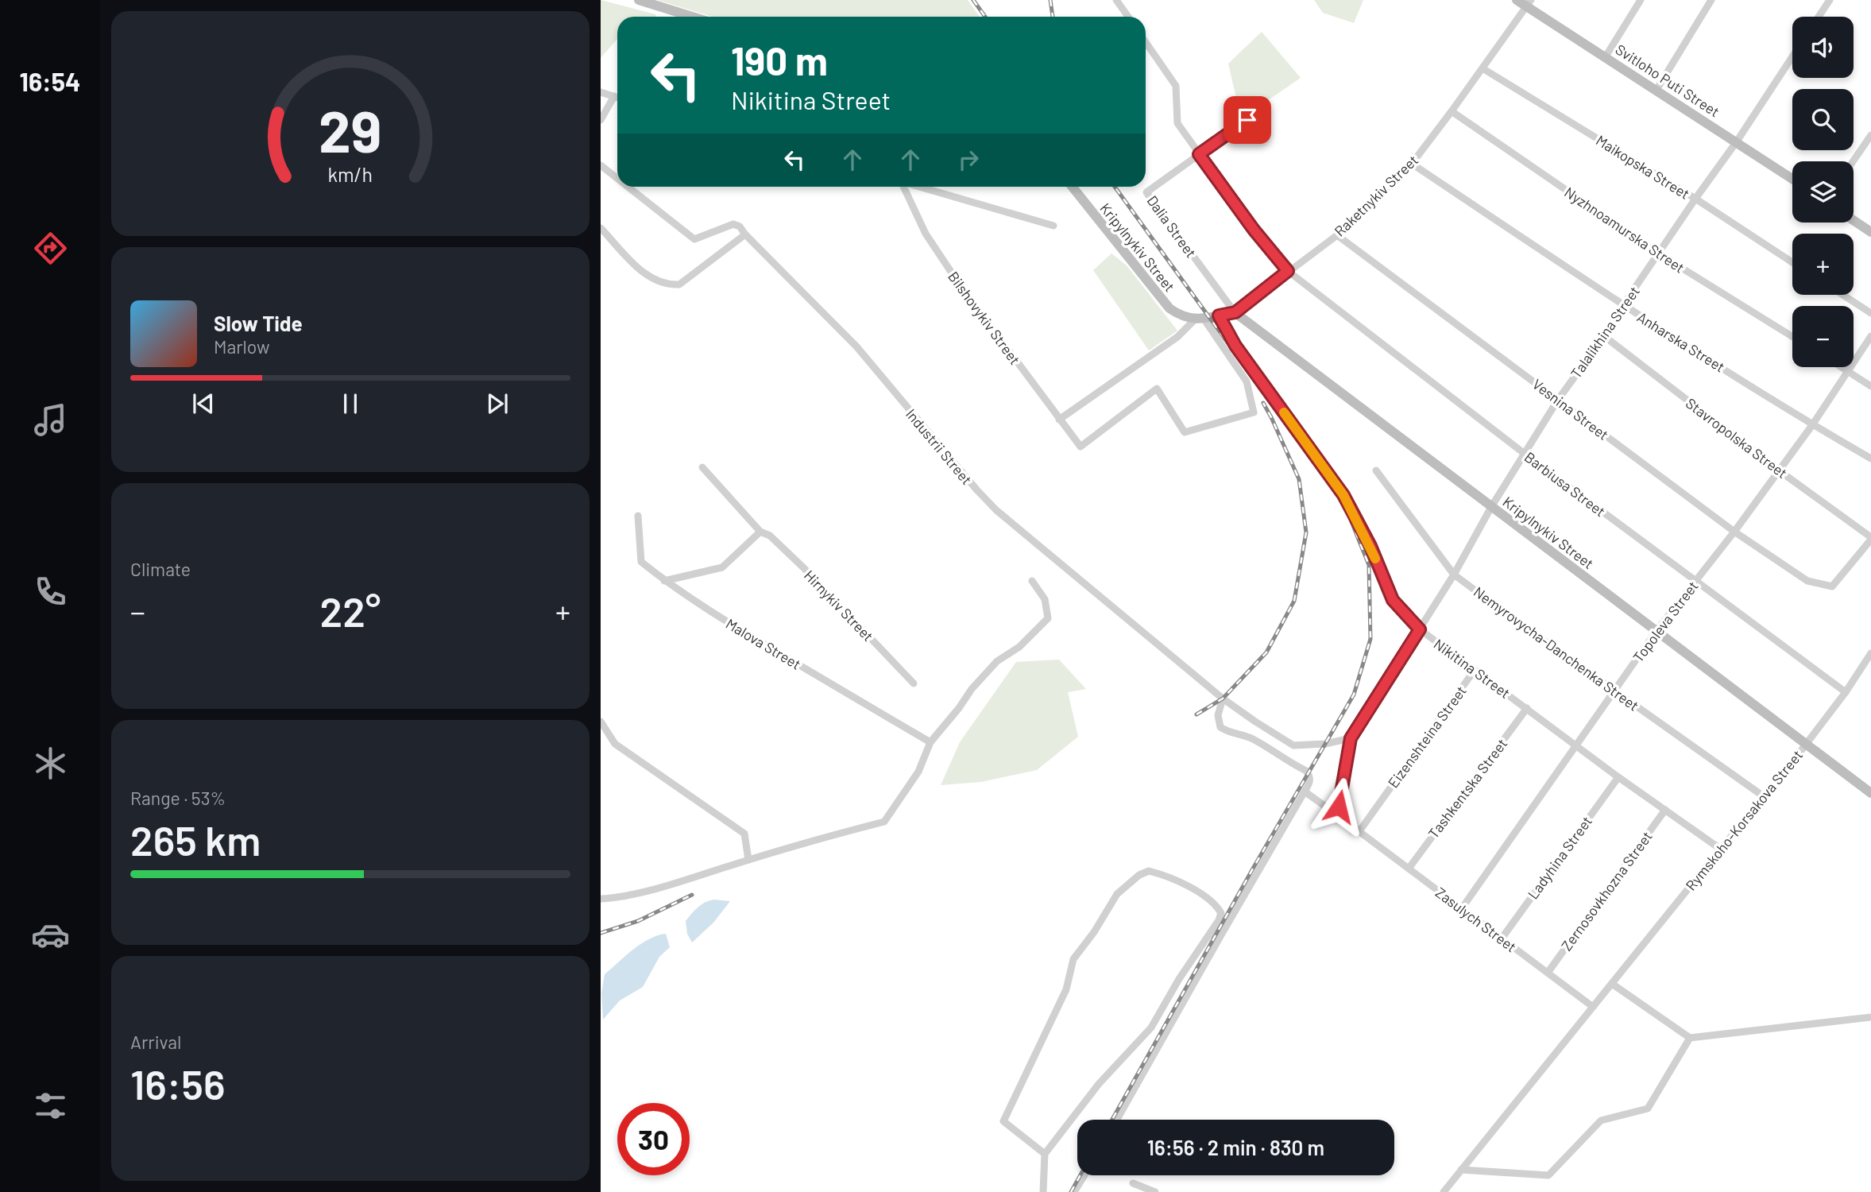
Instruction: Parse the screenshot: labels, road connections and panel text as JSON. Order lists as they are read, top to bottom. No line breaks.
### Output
{"streets":{"street":["Svitloho Puti Street","Maikopska Street","Raketnykiv Street","Dalia Street","Nyzhnoamurska Street","Kripylnykiv Street","Bilshovykiv Street","Talalikhina Street","Anharska Street","Vesnina Street","Stavropolska Street","Industrii Street","Barbiusa Street","Hirnykiv Street","Topoleva Street","Malova Street","Nemyrovycha-Danchenka Street","Nikitina Street","Eizenshteina Street","Tashkentska Street","Rymskoho-Korsakova Street","Ladyhina Street","Zernosovkhozna Street","Zasulych Street"]},"crossings":[["Svitloho Puti Street","Raketnykiv Street"],["Svitloho Puti Street","Talalikhina Street"],["Maikopska Street","Raketnykiv Street"],["Maikopska Street","Talalikhina Street"],["Raketnykiv Street","Dalia Street"],["Raketnykiv Street","Nyzhnoamurska Street"],["Raketnykiv Street","Kripylnykiv Street"],["Raketnykiv Street","Anharska Street"],["Raketnykiv Street","Vesnina Street"],["Raketnykiv Street","Barbiusa Street"],["Dalia Street","Kripylnykiv Street"],["Nyzhnoamurska Street","Talalikhina Street"],["Kripylnykiv Street","Bilshovykiv Street"],["Kripylnykiv Street","Talalikhina Street"],["Kripylnykiv Street","Topoleva Street"],["Kripylnykiv Street","Rymskoho-Korsakova Street"],["Talalikhina Street","Anharska Street"],["Talalikhina Street","Vesnina Street"],["Talalikhina Street","Stavropolska Street"],["Talalikhina Street","Industrii Street"],["Talalikhina Street","Barbiusa Street"],["Talalikhina Street","Nemyrovycha-Danchenka Street"],["Talalikhina Street","Nikitina Street"],["Anharska Street","Topoleva Street"],["Vesnina Street","Stavropolska Street"],["Vesnina Street","Topoleva Street"],["Stavropolska Street","Topoleva Street"],["Barbiusa Street","Topoleva Street"],["Barbiusa Street","Rymskoho-Korsakova Street"],["Topoleva Street","Nemyrovycha-Danchenka Street"],["Topoleva Street","Nikitina Street"],["Topoleva Street","Zasulych Street"],["Nemyrovycha-Danchenka Street","Rymskoho-Korsakova Street"],["Nikitina Street","Eizenshteina Street"],["Nikitina Street","Tashkentska Street"],["Nikitina Street","Rymskoho-Korsakova Street"],["Nikitina Street","Ladyhina Street"],["Nikitina Street","Zernosovkhozna Street"],["Eizenshteina Street","Zasulych Street"],["Tashkentska Street","Zasulych Street"],["Rymskoho-Korsakova Street","Zasulych Street"],["Ladyhina Street","Zasulych Street"],["Zernosovkhozna Street","Zasulych Street"]],"page":{"tabs":"16:54","map_buttons":["+","−"],"turn":["190 m","Nikitina Street"],"song":["Slow Tide","Marlow"],"tile":["Climate",["Range · 53%","265 km"],["Arrival","16:56"]],"heat":["−","22°","+"],"limit":"30","trip":"16:56 · 2 min · 830 m","gauge":["29","km/h"]}}
